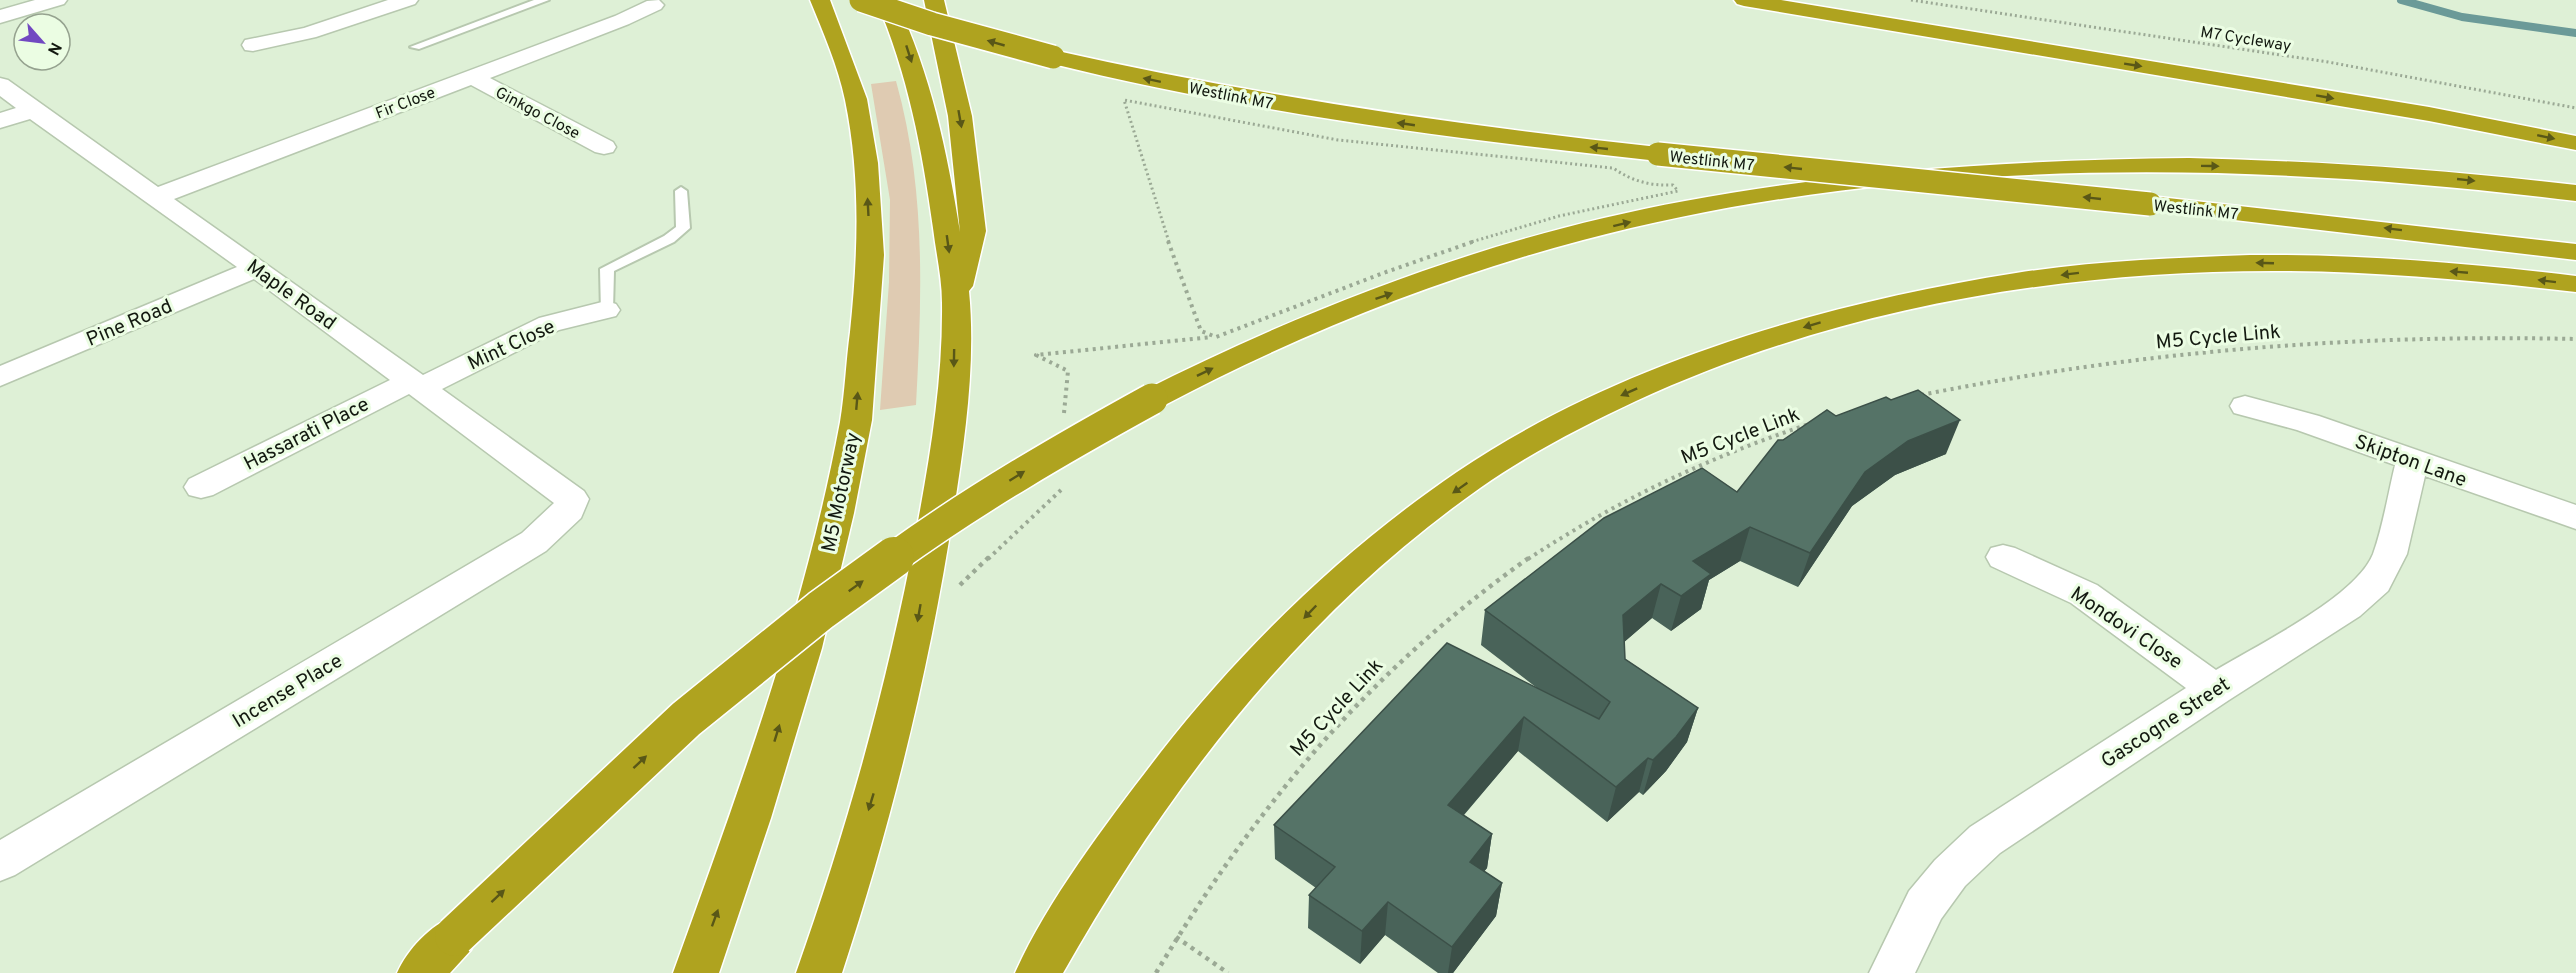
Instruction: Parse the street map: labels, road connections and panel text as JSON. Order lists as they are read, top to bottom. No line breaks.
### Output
{"streets":{"highway":["Westlink M7","M5 Motorway"],"street":["Fir Close","Ginkgo Close","Maple Road","Pine Road","Mint Close","Hassarati Place","Skipton Lane","Mondovi Close","Incense Place","Gascogne Street"],"path":["M7 Cycleway","M5 Cycle Link"]},"crossings":[["Fir Close","Ginkgo Close"],["Fir Close","Maple Road"],["Maple Road","Pine Road"],["Maple Road","Mint Close"],["Maple Road","Hassarati Place"],["Maple Road","Incense Place"],["Mint Close","Hassarati Place"],["Skipton Lane","Gascogne Street"],["Mondovi Close","Gascogne Street"]],"north":"bottom right"}
